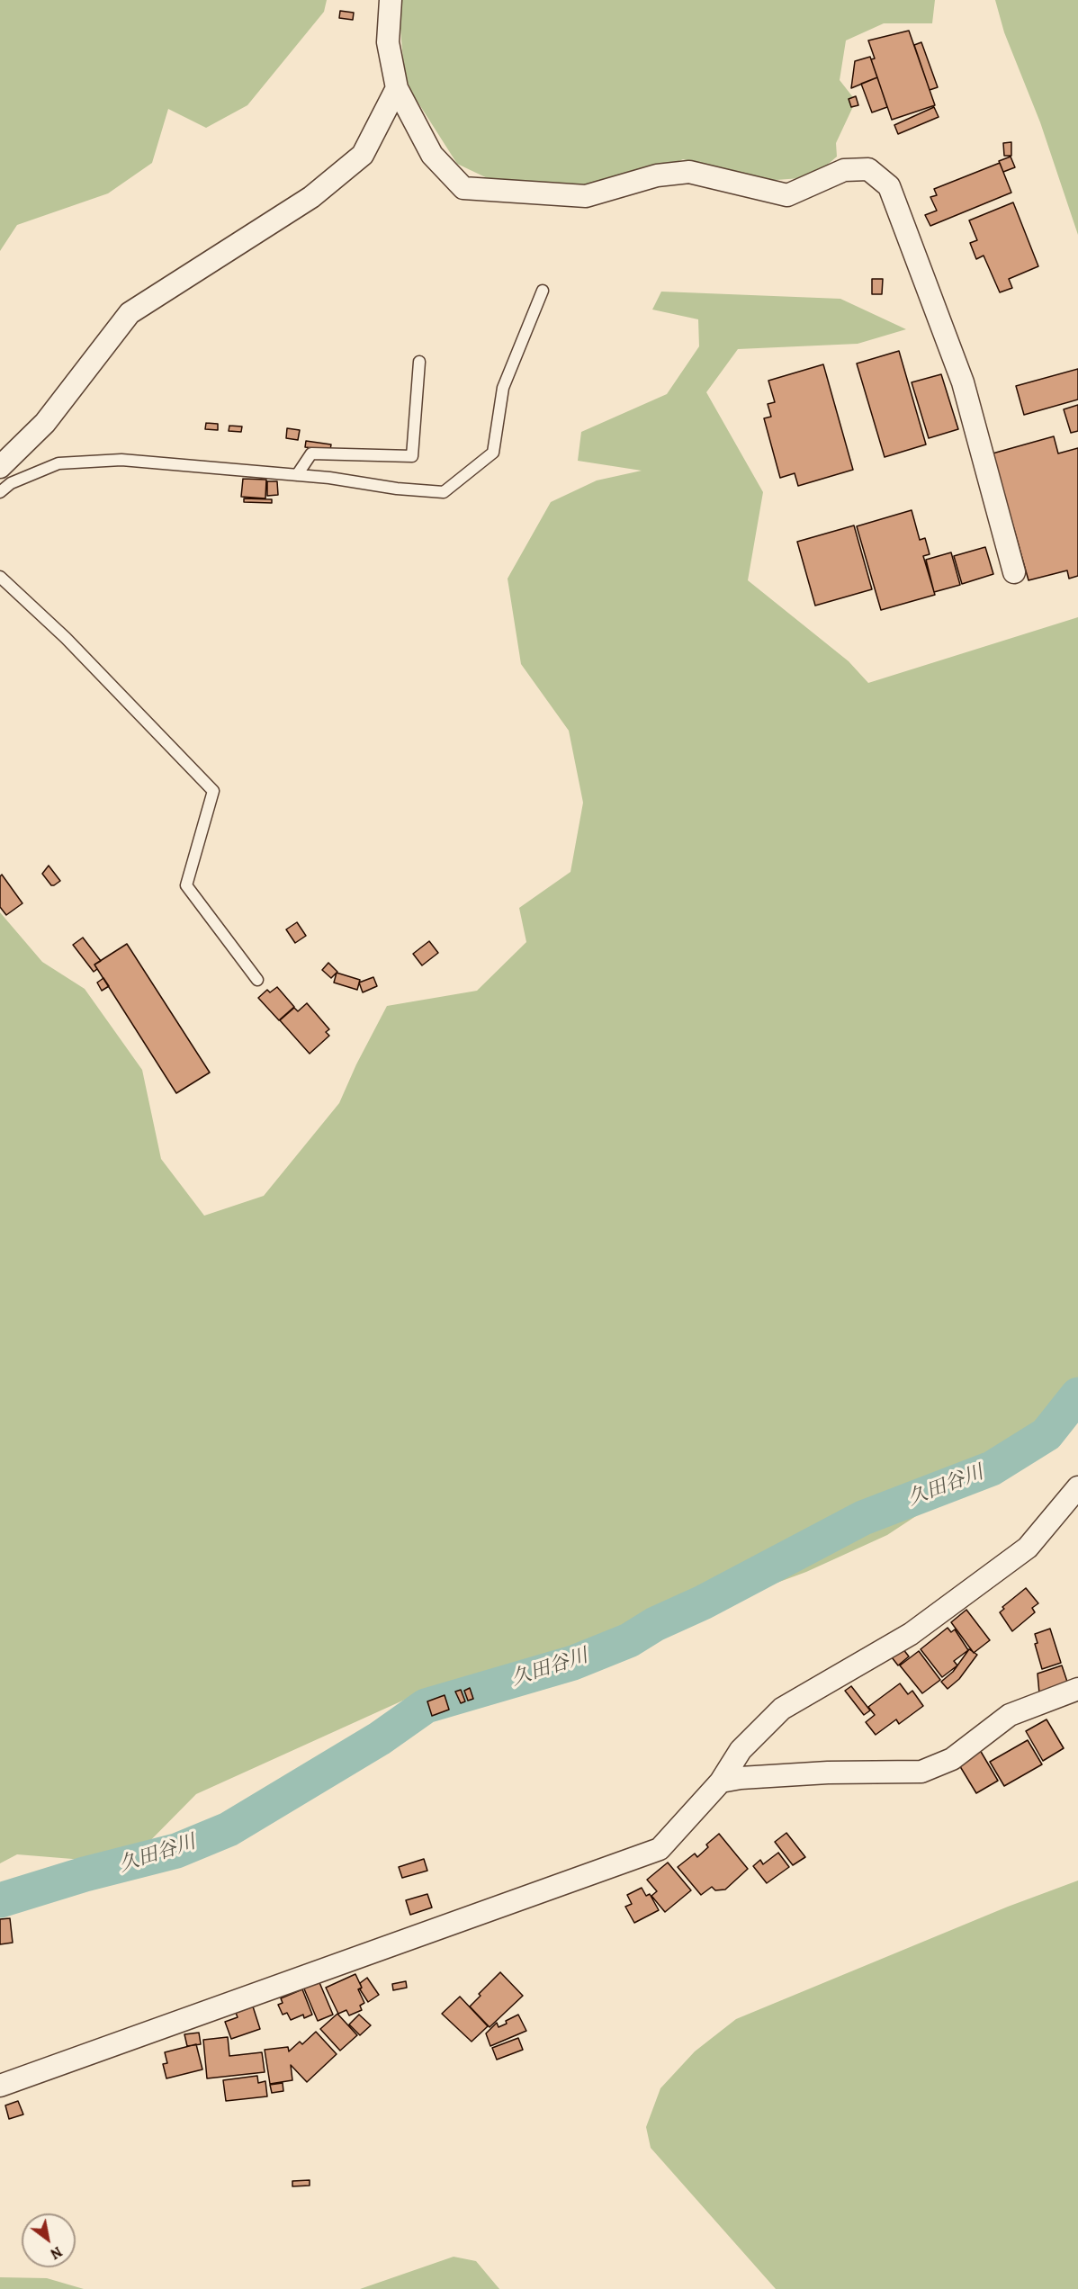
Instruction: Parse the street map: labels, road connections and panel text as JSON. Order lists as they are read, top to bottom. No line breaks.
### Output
{"water":["久田谷川"],"north":"bottom right"}
